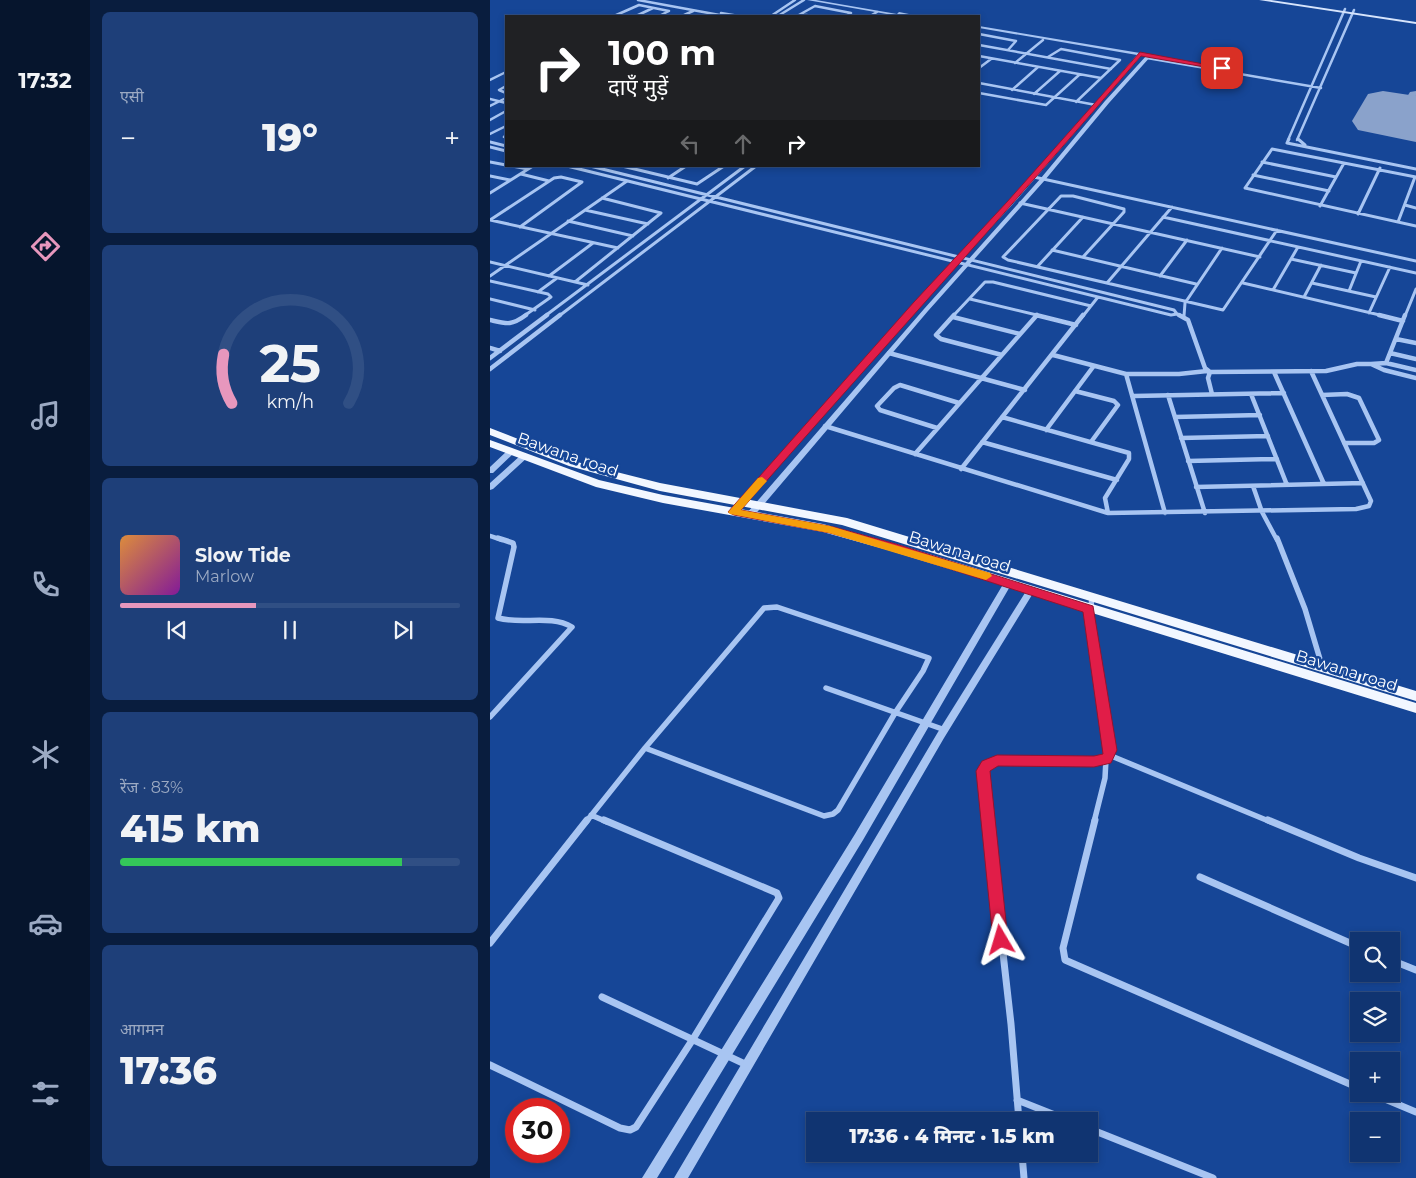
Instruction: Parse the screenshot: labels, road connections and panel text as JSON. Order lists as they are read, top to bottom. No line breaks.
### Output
{"streets":{"main road":["Bawana road"]},"page":{"tabs":"17:32","tile":["एसी",["रेंज · 83%","415 km"],["आगमन","17:36"]],"turn":["100 m","दाएँ मुड़ें"],"heat":["−","19°","+"],"song":["Slow Tide","Marlow"],"map_buttons":["+","−"],"limit":"30","trip":"17:36 · 4 मिनट · 1.5 km","gauge":["25","km/h"]}}
